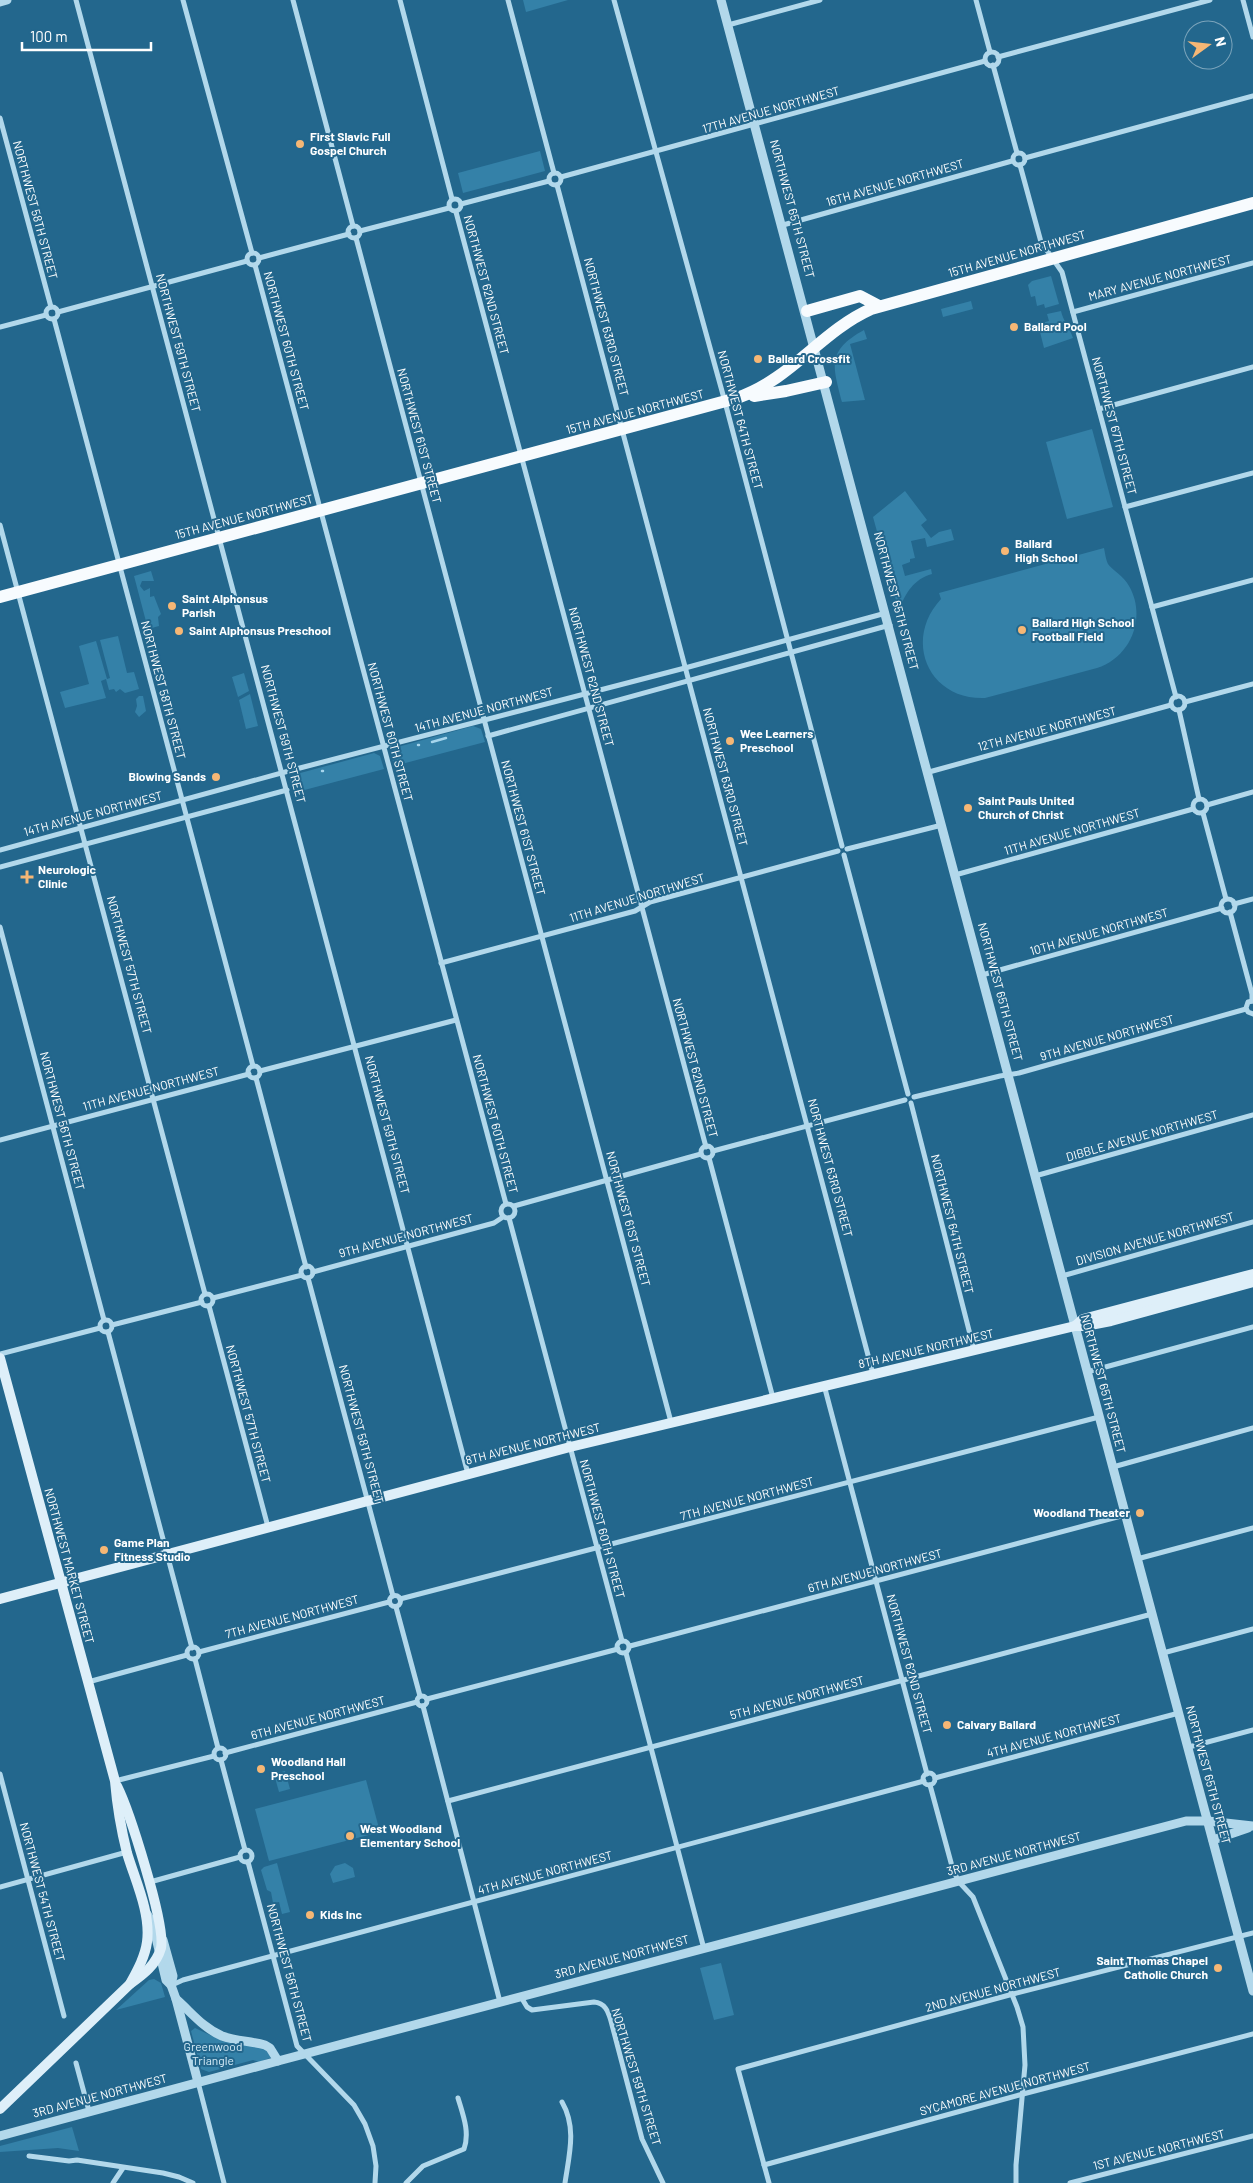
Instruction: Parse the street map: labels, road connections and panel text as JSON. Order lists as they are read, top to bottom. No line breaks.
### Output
{"streets":{"main road":["15TH AVENUE NORTHWEST","8TH AVENUE NORTHWEST","NORTHWEST MARKET STREET"],"street":["17TH AVENUE NORTHWEST","16TH AVENUE NORTHWEST","NORTHWEST 65TH STREET","NORTHWEST 58TH STREET","MARY AVENUE NORTHWEST","NORTHWEST 62ND STREET","NORTHWEST 63RD STREET","NORTHWEST 60TH STREET","NORTHWEST 59TH STREET","NORTHWEST 64TH STREET","NORTHWEST 67TH STREET","NORTHWEST 61ST STREET","14TH AVENUE NORTHWEST","12TH AVENUE NORTHWEST","11TH AVENUE NORTHWEST","10TH AVENUE NORTHWEST","NORTHWEST 57TH STREET","9TH AVENUE NORTHWEST","NORTHWEST 56TH STREET","DIBBLE AVENUE NORTHWEST","DIVISION AVENUE NORTHWEST","7TH AVENUE NORTHWEST","6TH AVENUE NORTHWEST","5TH AVENUE NORTHWEST","4TH AVENUE NORTHWEST","3RD AVENUE NORTHWEST","NORTHWEST 54TH STREET","2ND AVENUE NORTHWEST","SYCAMORE AVENUE NORTHWEST","1ST AVENUE NORTHWEST"]},"crossings":[["17TH AVENUE NORTHWEST","NORTHWEST 65TH STREET"],["17TH AVENUE NORTHWEST","NORTHWEST 63RD STREET"],["17TH AVENUE NORTHWEST","NORTHWEST 64TH STREET"],["16TH AVENUE NORTHWEST","NORTHWEST 65TH STREET"],["16TH AVENUE NORTHWEST","NORTHWEST 67TH STREET"],["NORTHWEST 65TH STREET","15TH AVENUE NORTHWEST"],["NORTHWEST 65TH STREET","14TH AVENUE NORTHWEST"],["NORTHWEST 65TH STREET","12TH AVENUE NORTHWEST"],["NORTHWEST 65TH STREET","11TH AVENUE NORTHWEST"],["NORTHWEST 65TH STREET","10TH AVENUE NORTHWEST"],["NORTHWEST 65TH STREET","9TH AVENUE NORTHWEST"],["NORTHWEST 65TH STREET","DIBBLE AVENUE NORTHWEST"],["NORTHWEST 65TH STREET","DIVISION AVENUE NORTHWEST"],["NORTHWEST 65TH STREET","8TH AVENUE NORTHWEST"],["NORTHWEST 65TH STREET","7TH AVENUE NORTHWEST"],["NORTHWEST 65TH STREET","6TH AVENUE NORTHWEST"],["NORTHWEST 65TH STREET","5TH AVENUE NORTHWEST"],["NORTHWEST 65TH STREET","4TH AVENUE NORTHWEST"],["NORTHWEST 65TH STREET","3RD AVENUE NORTHWEST"],["NORTHWEST 65TH STREET","2ND AVENUE NORTHWEST"],["NORTHWEST 58TH STREET","15TH AVENUE NORTHWEST"],["NORTHWEST 58TH STREET","14TH AVENUE NORTHWEST"],["NORTHWEST 58TH STREET","11TH AVENUE NORTHWEST"],["NORTHWEST 58TH STREET","9TH AVENUE NORTHWEST"],["NORTHWEST 58TH STREET","8TH AVENUE NORTHWEST"],["NORTHWEST 58TH STREET","7TH AVENUE NORTHWEST"],["15TH AVENUE NORTHWEST","NORTHWEST 62ND STREET"],["15TH AVENUE NORTHWEST","NORTHWEST 63RD STREET"],["15TH AVENUE NORTHWEST","NORTHWEST 60TH STREET"],["15TH AVENUE NORTHWEST","NORTHWEST 59TH STREET"],["15TH AVENUE NORTHWEST","NORTHWEST 64TH STREET"],["15TH AVENUE NORTHWEST","NORTHWEST 67TH STREET"],["15TH AVENUE NORTHWEST","NORTHWEST 61ST STREET"],["15TH AVENUE NORTHWEST","NORTHWEST 57TH STREET"],["MARY AVENUE NORTHWEST","NORTHWEST 67TH STREET"],["NORTHWEST 62ND STREET","14TH AVENUE NORTHWEST"],["NORTHWEST 62ND STREET","11TH AVENUE NORTHWEST"],["NORTHWEST 62ND STREET","8TH AVENUE NORTHWEST"],["NORTHWEST 62ND STREET","7TH AVENUE NORTHWEST"],["NORTHWEST 62ND STREET","6TH AVENUE NORTHWEST"],["NORTHWEST 62ND STREET","5TH AVENUE NORTHWEST"],["NORTHWEST 62ND STREET","4TH AVENUE NORTHWEST"],["NORTHWEST 63RD STREET","14TH AVENUE NORTHWEST"],["NORTHWEST 63RD STREET","11TH AVENUE NORTHWEST"],["NORTHWEST 63RD STREET","8TH AVENUE NORTHWEST"],["NORTHWEST 60TH STREET","14TH AVENUE NORTHWEST"],["NORTHWEST 60TH STREET","11TH AVENUE NORTHWEST"],["NORTHWEST 60TH STREET","9TH AVENUE NORTHWEST"],["NORTHWEST 60TH STREET","8TH AVENUE NORTHWEST"],["NORTHWEST 60TH STREET","7TH AVENUE NORTHWEST"],["NORTHWEST 60TH STREET","6TH AVENUE NORTHWEST"],["NORTHWEST 59TH STREET","14TH AVENUE NORTHWEST"],["NORTHWEST 59TH STREET","9TH AVENUE NORTHWEST"],["NORTHWEST 59TH STREET","8TH AVENUE NORTHWEST"],["NORTHWEST 59TH STREET","3RD AVENUE NORTHWEST"],["NORTHWEST 64TH STREET","14TH AVENUE NORTHWEST"],["NORTHWEST 64TH STREET","8TH AVENUE NORTHWEST"],["NORTHWEST 67TH STREET","12TH AVENUE NORTHWEST"],["NORTHWEST 61ST STREET","14TH AVENUE NORTHWEST"],["NORTHWEST 61ST STREET","11TH AVENUE NORTHWEST"],["NORTHWEST 61ST STREET","8TH AVENUE NORTHWEST"],["14TH AVENUE NORTHWEST","NORTHWEST 57TH STREET"],["11TH AVENUE NORTHWEST","NORTHWEST 57TH STREET"],["11TH AVENUE NORTHWEST","NORTHWEST 56TH STREET"],["NORTHWEST 57TH STREET","8TH AVENUE NORTHWEST"],["NORTHWEST 56TH STREET","4TH AVENUE NORTHWEST"],["NORTHWEST 56TH STREET","3RD AVENUE NORTHWEST"],["8TH AVENUE NORTHWEST","NORTHWEST MARKET STREET"],["2ND AVENUE NORTHWEST","SYCAMORE AVENUE NORTHWEST"]],"parks":["Greenwood Triangle"],"places":{"other":["First Slavic Full Gospel Church","Ballard Pool","Ballard Crossfit","Ballard High School","Saint Alphonsus Parish","Ballard High School Football Field","Saint Alphonsus Preschool","Wee Learners Preschool","Blowing Sands","Saint Pauls United Church of Christ","Woodland Theater","Game Plan Fitness Studio","Calvary Ballard","Woodland Hall Preschool","West Woodland Elementary School","Kids Inc","Saint Thomas Chapel Catholic Church"],"health":["Neurologic Clinic"]},"scale_bar":"100 m","north":"right"}
